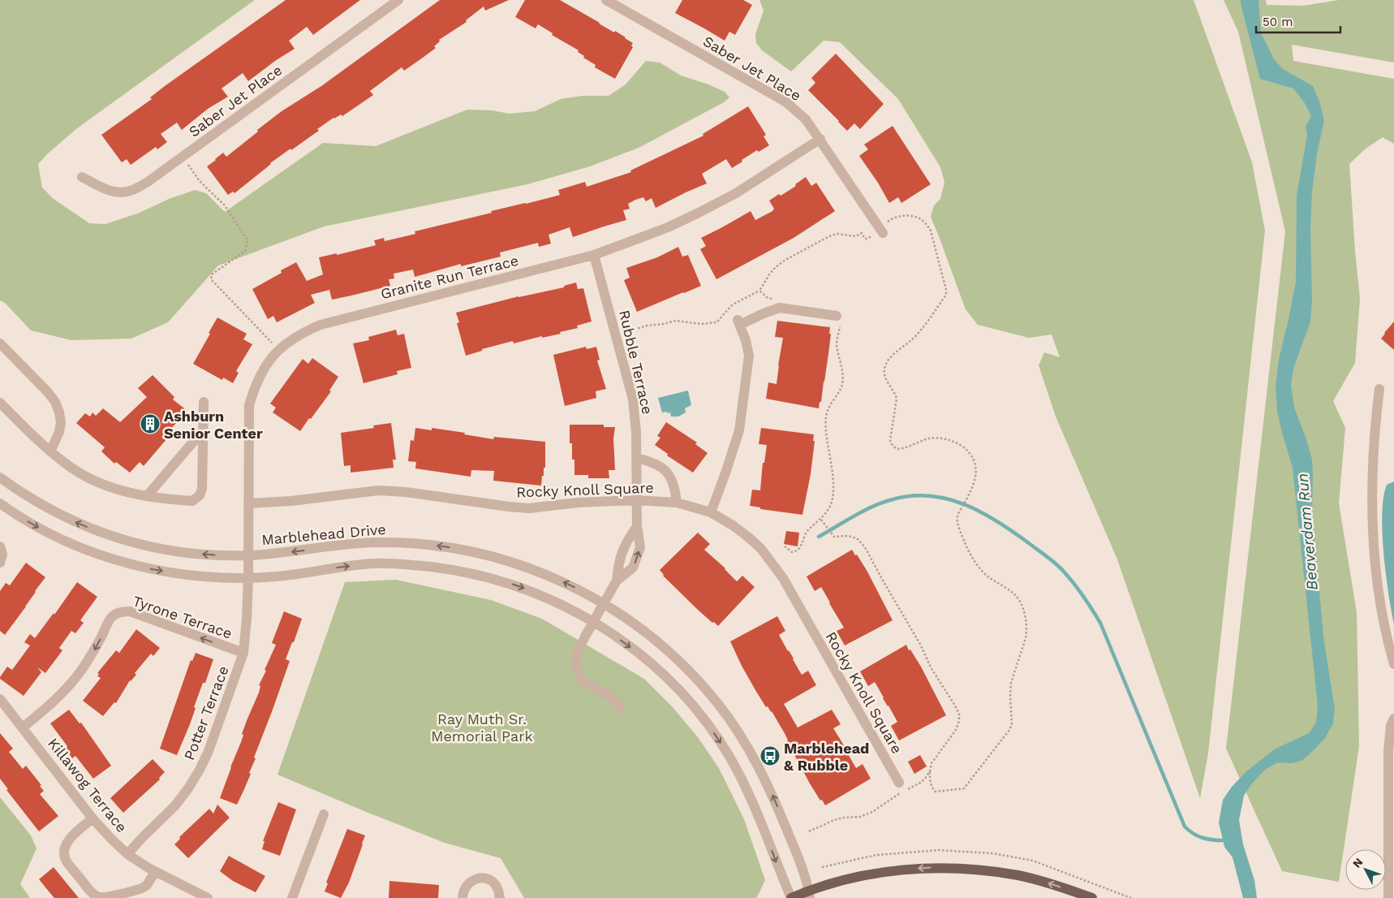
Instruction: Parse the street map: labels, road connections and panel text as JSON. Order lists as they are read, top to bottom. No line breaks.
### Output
{"streets":{"street":["Saber Jet Place","Granite Run Terrace","Rubble Terrace","Rocky Knoll Square","Marblehead Drive","Tyrone Terrace","Potter Terrace","Killawog Terrace"]},"crossings":[["Saber Jet Place","Granite Run Terrace"],["Granite Run Terrace","Rubble Terrace"],["Granite Run Terrace","Rocky Knoll Square"],["Granite Run Terrace","Marblehead Drive"],["Granite Run Terrace","Potter Terrace"],["Rubble Terrace","Rocky Knoll Square"],["Rubble Terrace","Marblehead Drive"],["Marblehead Drive","Potter Terrace"],["Tyrone Terrace","Potter Terrace"],["Tyrone Terrace","Killawog Terrace"],["Potter Terrace","Killawog Terrace"]],"one_way":["Tyrone Terrace"],"water":["Beaverdam Run"],"parks":["Ray Muth Sr. Memorial Park"],"places":{"building":["Ashburn Senior Center"],"bus stop":["Marblehead & Rubble"]},"scale_bar":"50 m","north":"top left"}
